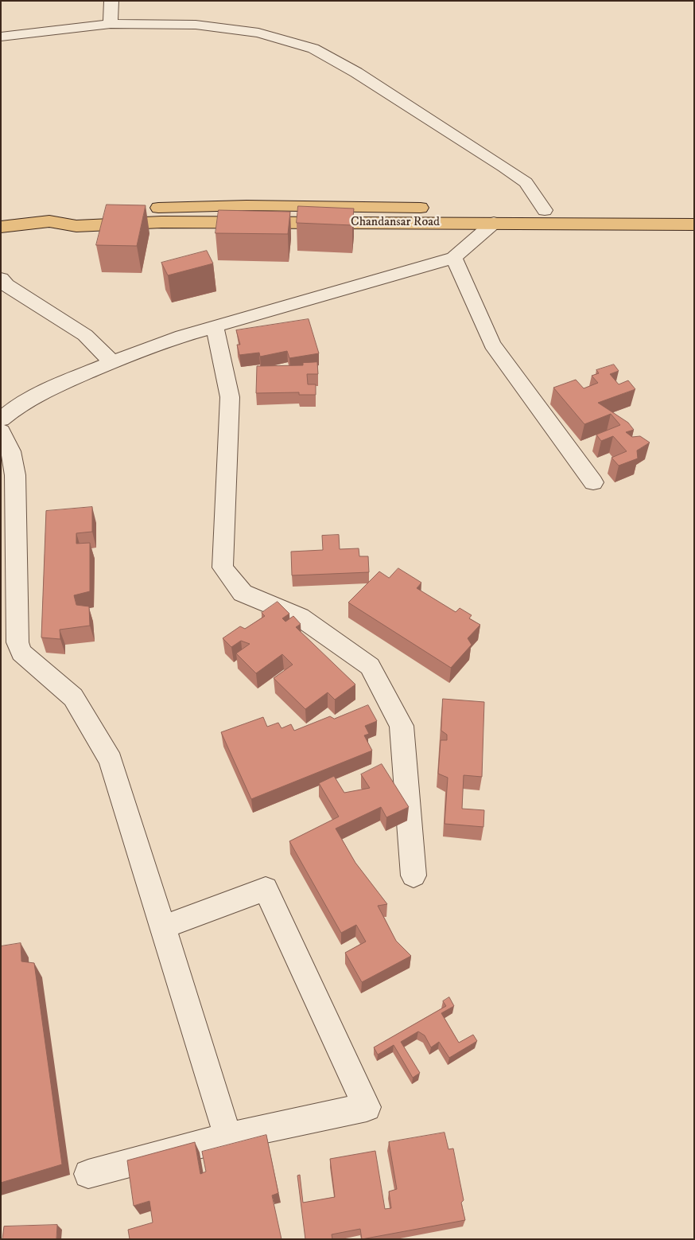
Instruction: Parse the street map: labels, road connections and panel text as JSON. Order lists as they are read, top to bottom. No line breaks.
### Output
{"streets":{"main road":["Chandansar Road"]}}
